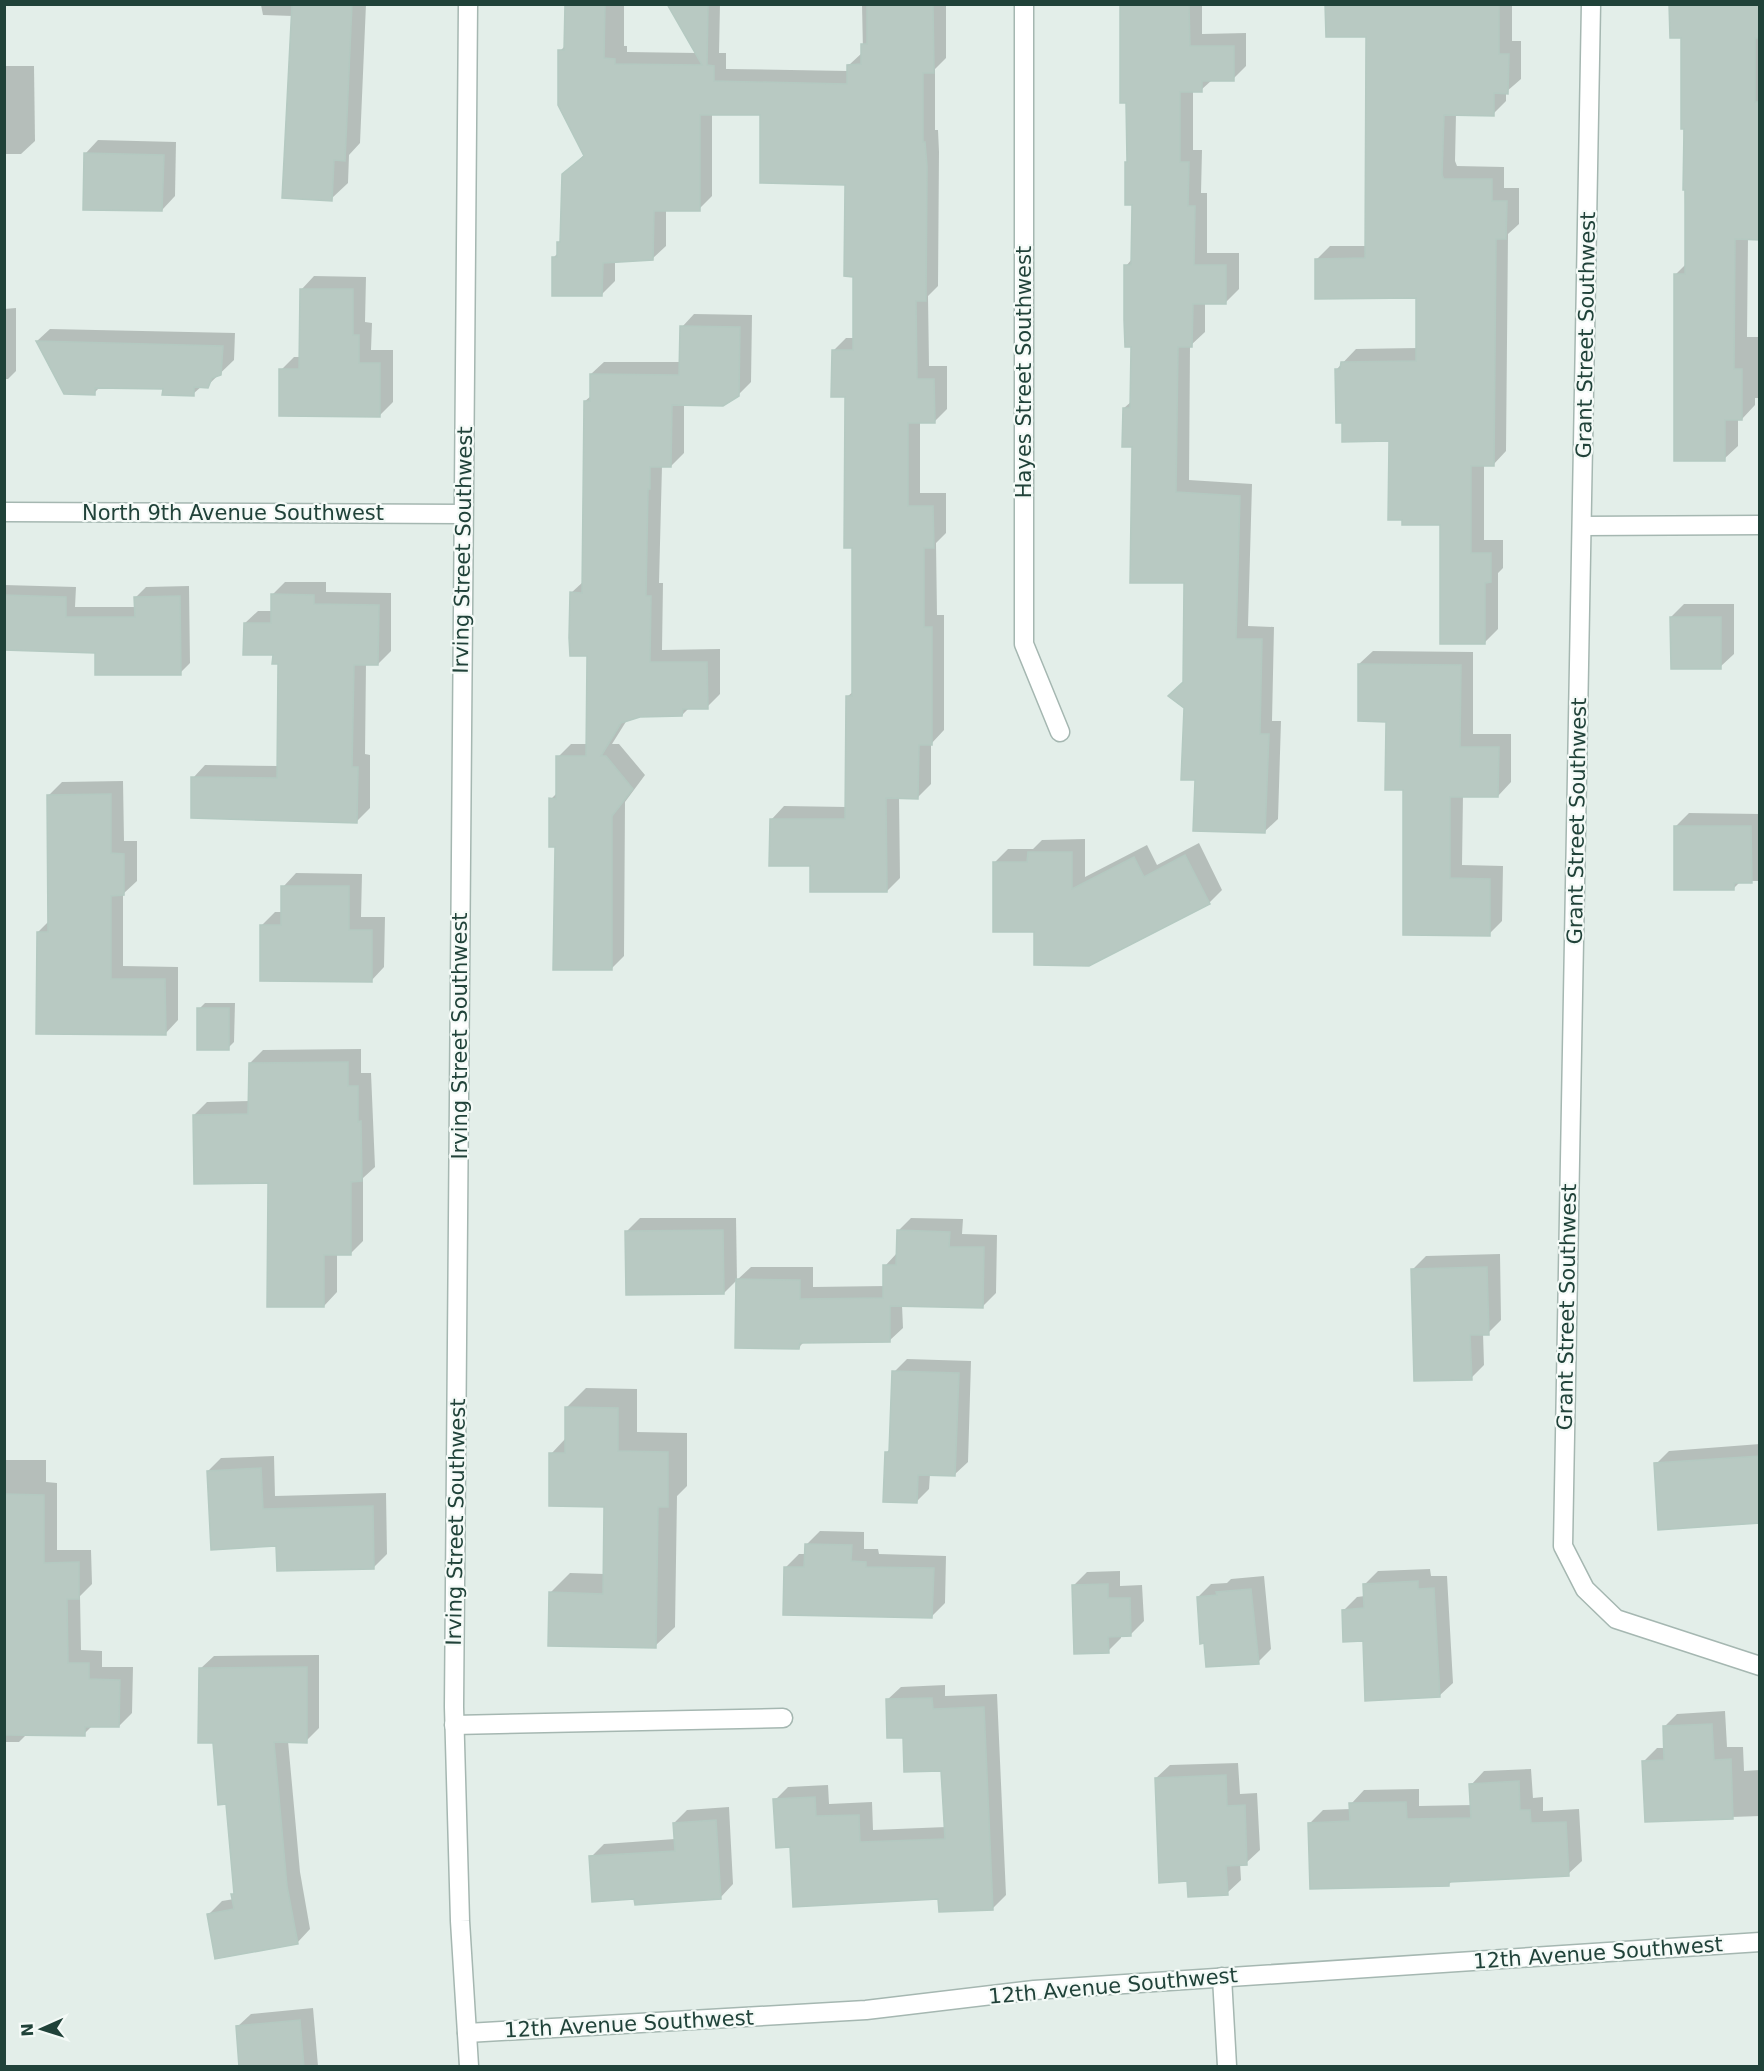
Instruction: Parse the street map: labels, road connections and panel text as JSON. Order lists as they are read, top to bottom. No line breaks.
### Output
{"streets":{"street":["Grant Street Southwest","Hayes Street Southwest","North 9th Avenue Southwest","Irving Street Southwest","12th Avenue Southwest"]},"crossings":[["North 9th Avenue Southwest","Irving Street Southwest"],["Irving Street Southwest","12th Avenue Southwest"]],"north":"left"}
